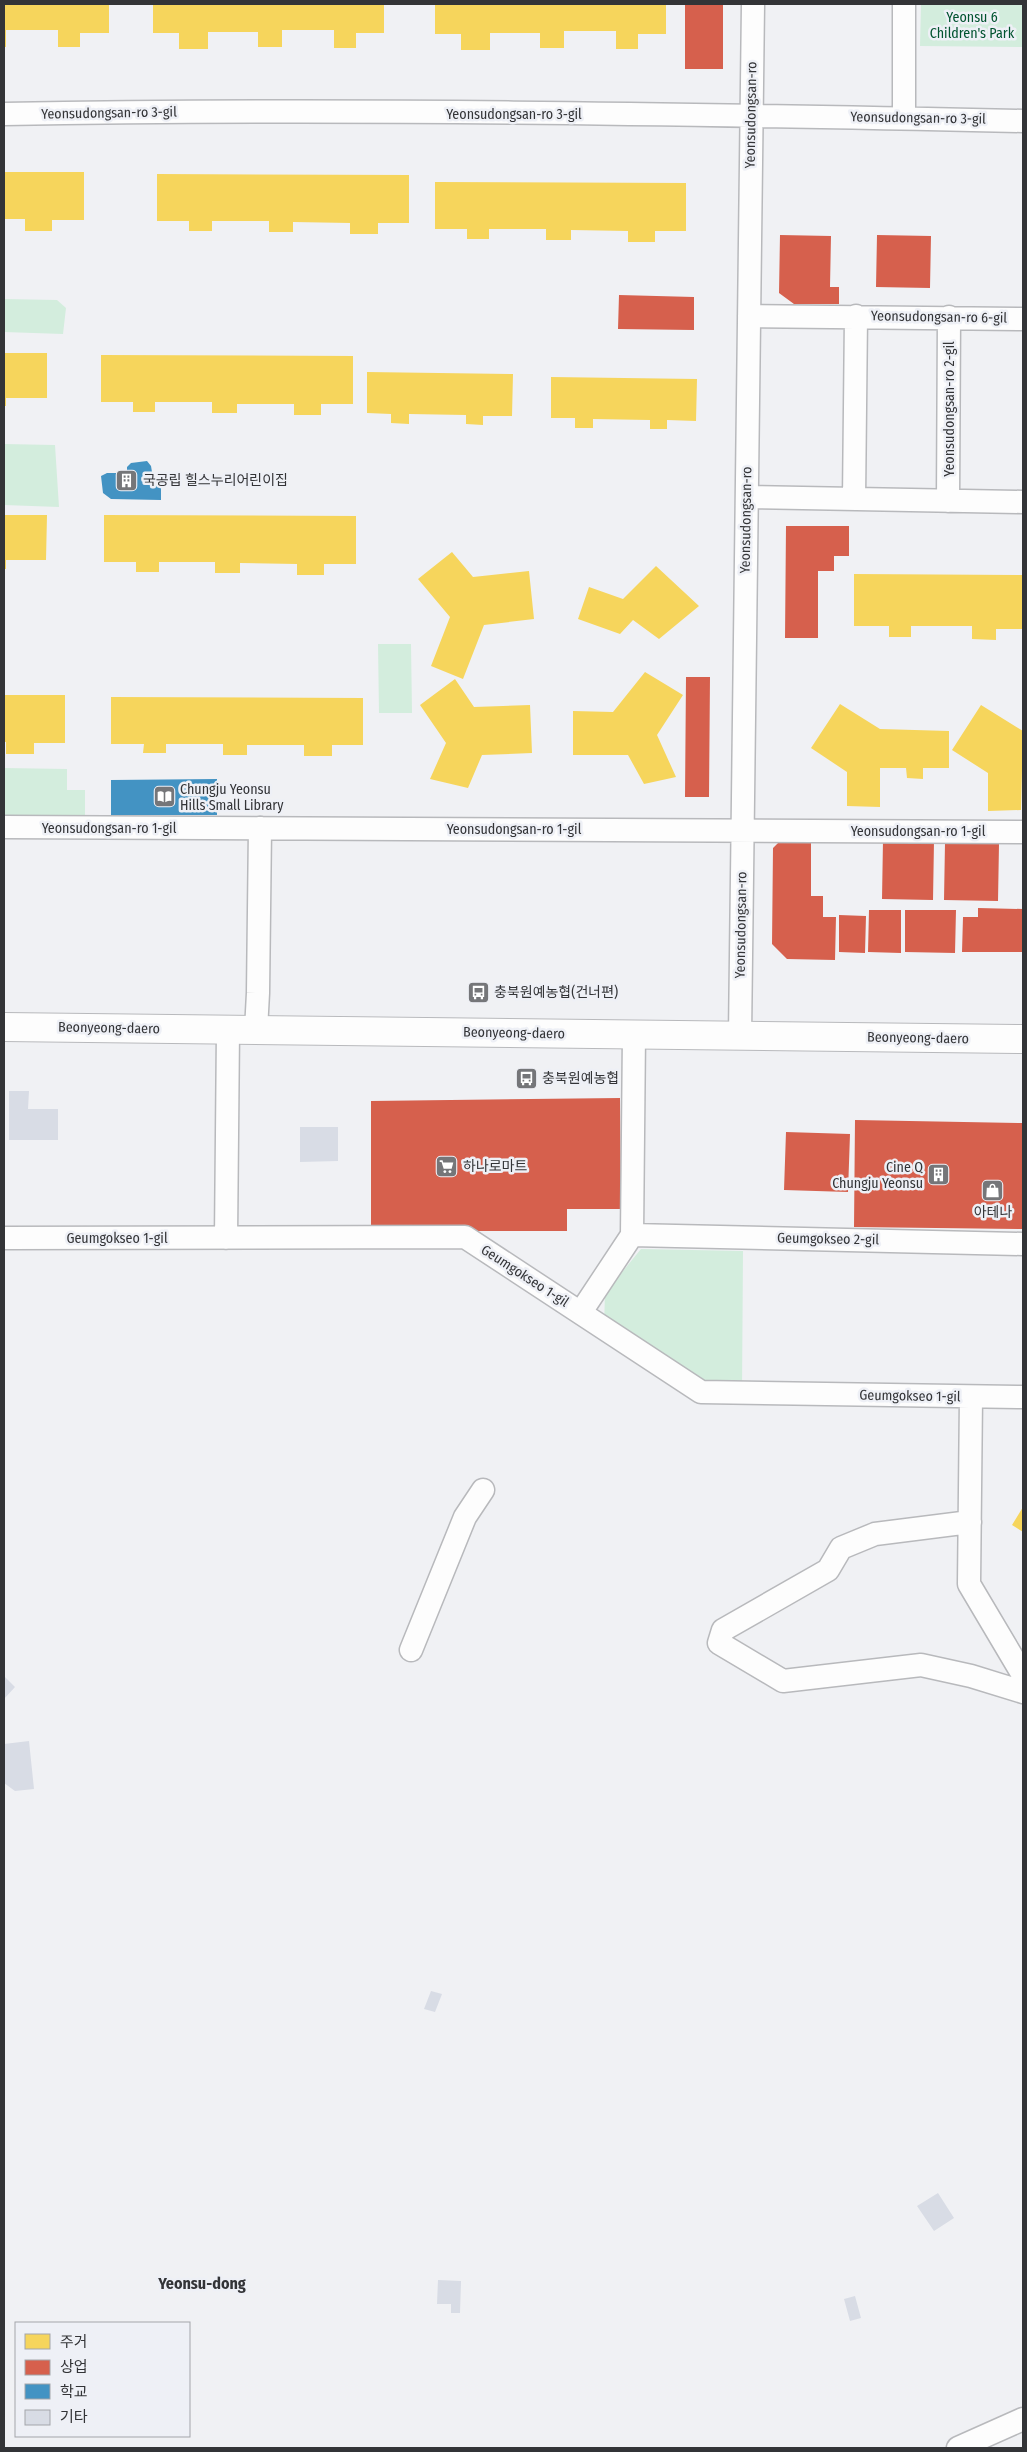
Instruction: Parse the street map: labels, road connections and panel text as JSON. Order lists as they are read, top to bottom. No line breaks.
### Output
{"streets":{"street":["Yeonsudongsan-ro 3-gil","Yeonsudongsan-ro","Yeonsudongsan-ro 6-gil","Yeonsudongsan-ro 2-gil","Yeonsudongsan-ro 1-gil","Beonyeong-daero","Geumgokseo 1-gil","Geumgokseo 2-gil"]},"crossings":[["Yeonsudongsan-ro 3-gil","Yeonsudongsan-ro"],["Yeonsudongsan-ro","Yeonsudongsan-ro 6-gil"],["Yeonsudongsan-ro","Yeonsudongsan-ro 1-gil"],["Yeonsudongsan-ro","Beonyeong-daero"],["Yeonsudongsan-ro 6-gil","Yeonsudongsan-ro 2-gil"]],"districts":["Yeonsu-dong"],"parks":["Yeonsu 6 Children's Park"],"places":{"building":["국공립 힐스누리어린이집","Cine Q Chungju Yeonsu"],"library":["Chungju Yeonsu Hills Small Library"],"bus stop":["충북원예농협(건너편)","충북원예농협"],"supermarket":["하나로마트"],"shop":["아테나"]},"legend":["주거","상업","학교","기타"]}
